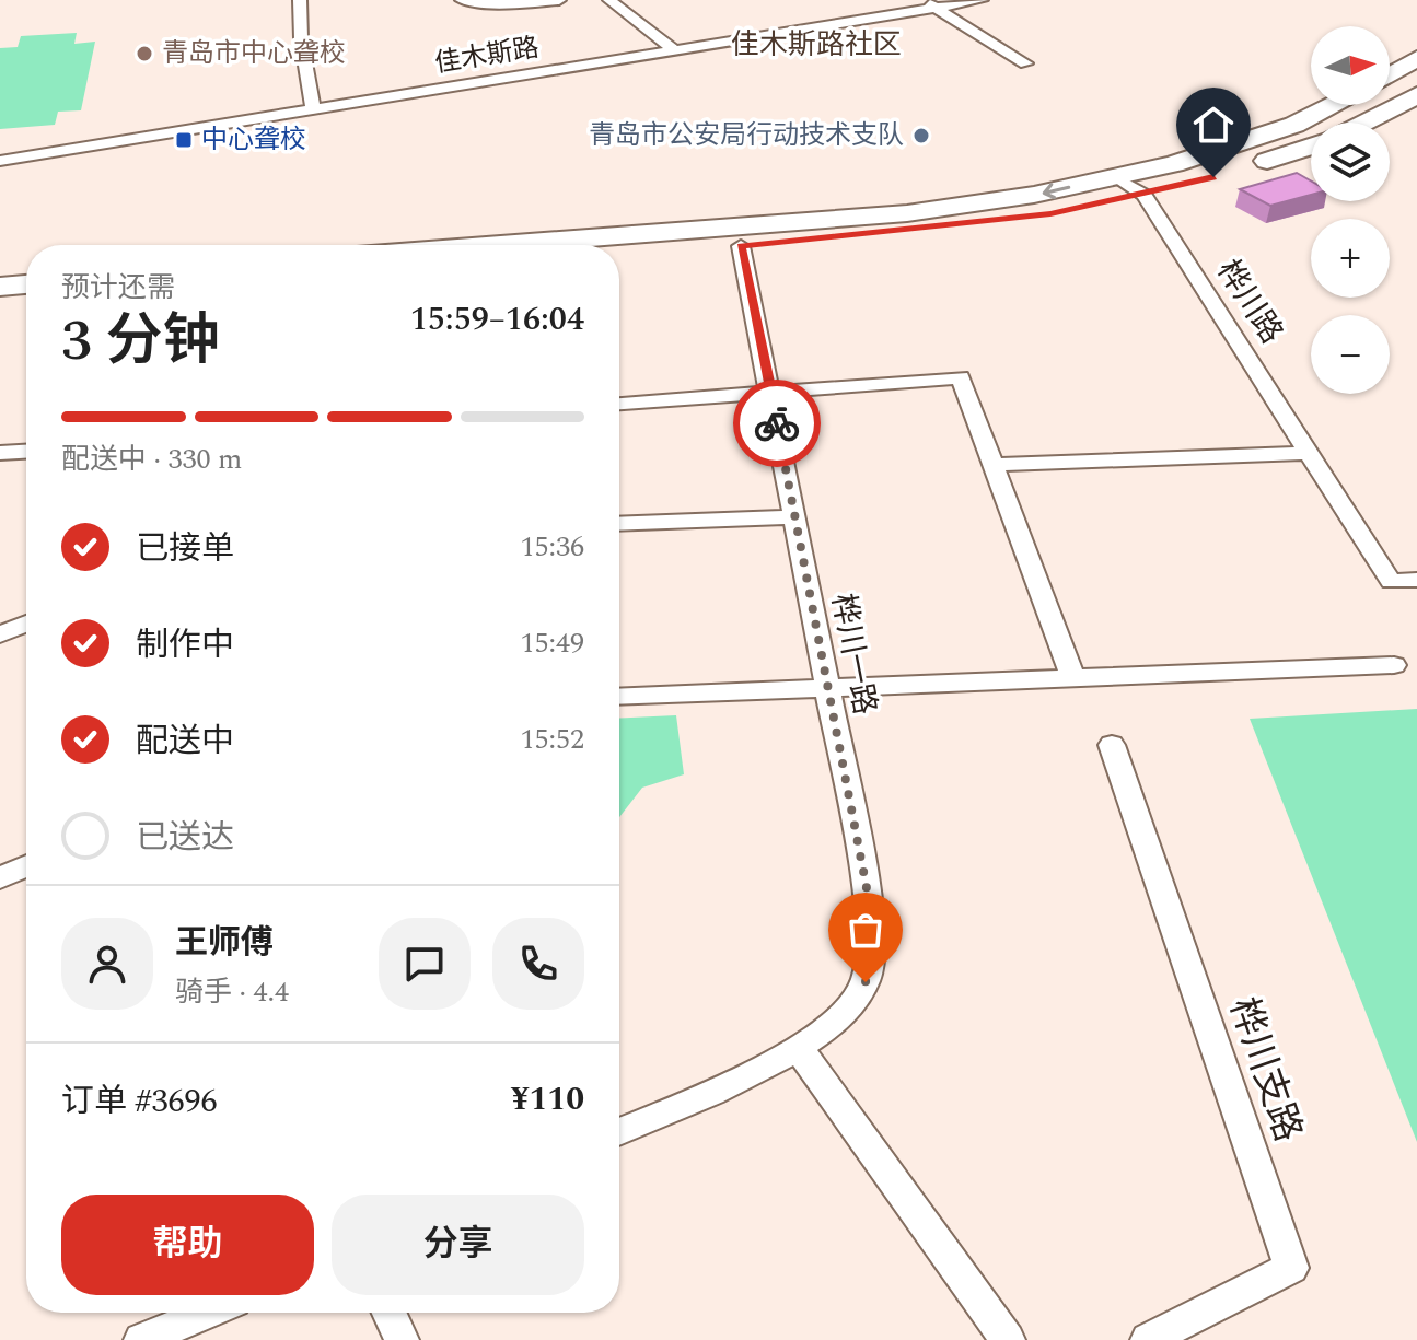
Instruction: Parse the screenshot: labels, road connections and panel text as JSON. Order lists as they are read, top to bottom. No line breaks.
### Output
{"streets":{"street":["佳木斯路","桦川路","桦川一路","桦川支路"]},"districts":["佳木斯路社区"],"places":{"other":["青岛市中心聋校","青岛市公安局行动技术支队"],"transit":["中心聋校"]},"north":"right","page":{"map_buttons":["+","−"],"heading":["3 分钟","预计还需","15:59–16:04"],"panel":["王师傅","骑手 · 4.4","订单 #3696","¥110"],"bar":"配送中 · 330 m","list":[["已接单","15:36"],["制作中","15:49"],["配送中","15:52"],"已送达"],"buttons":["帮助","分享"]}}
